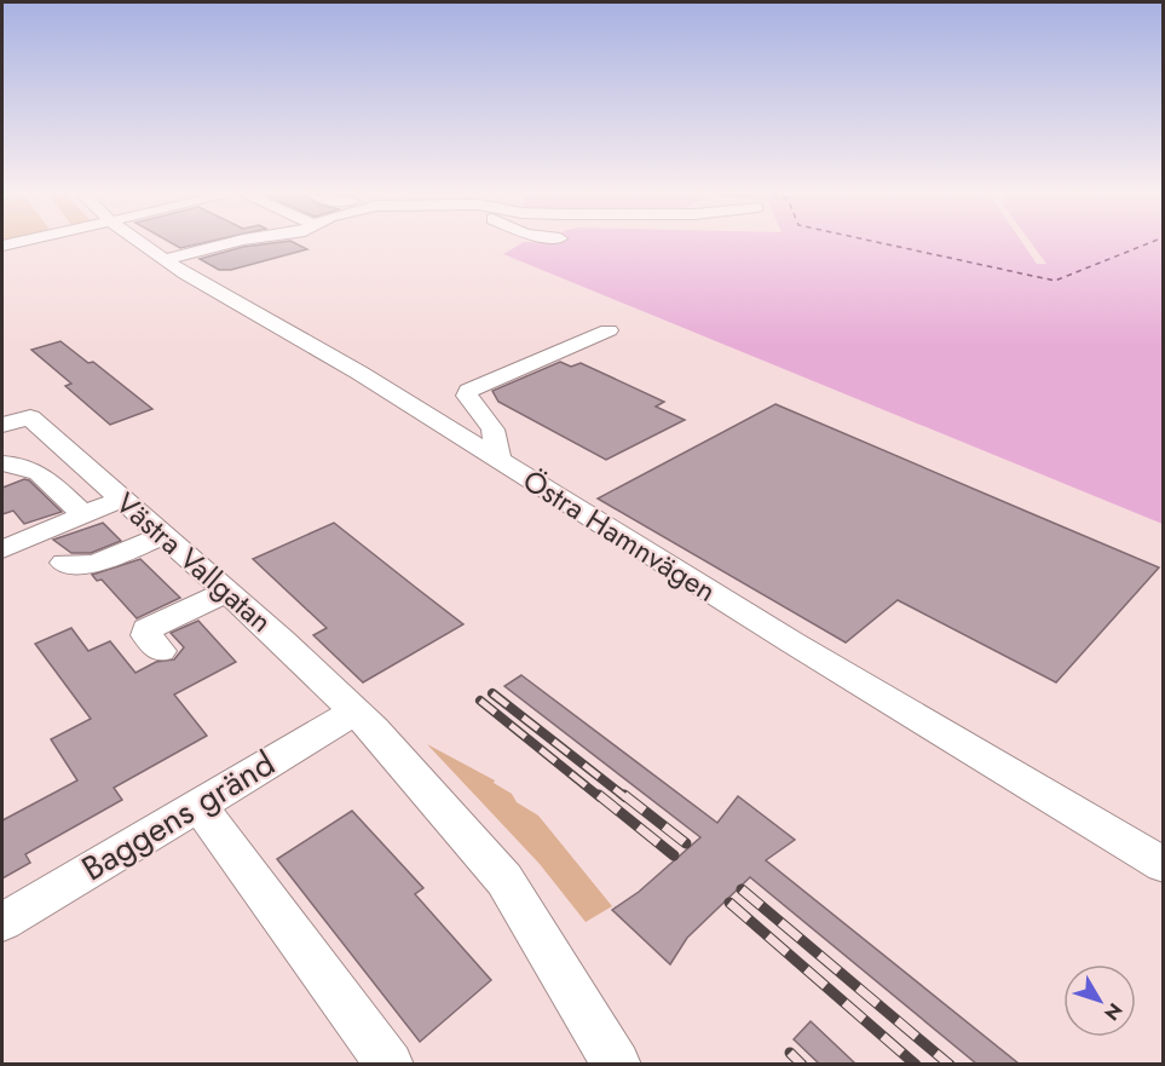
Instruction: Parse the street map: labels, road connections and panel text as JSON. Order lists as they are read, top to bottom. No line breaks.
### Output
{"streets":{"street":["Östra Hamnvägen","Västra Vallgatan","Baggens gränd"]},"crossings":[["Västra Vallgatan","Baggens gränd"]],"north":"bottom right"}
